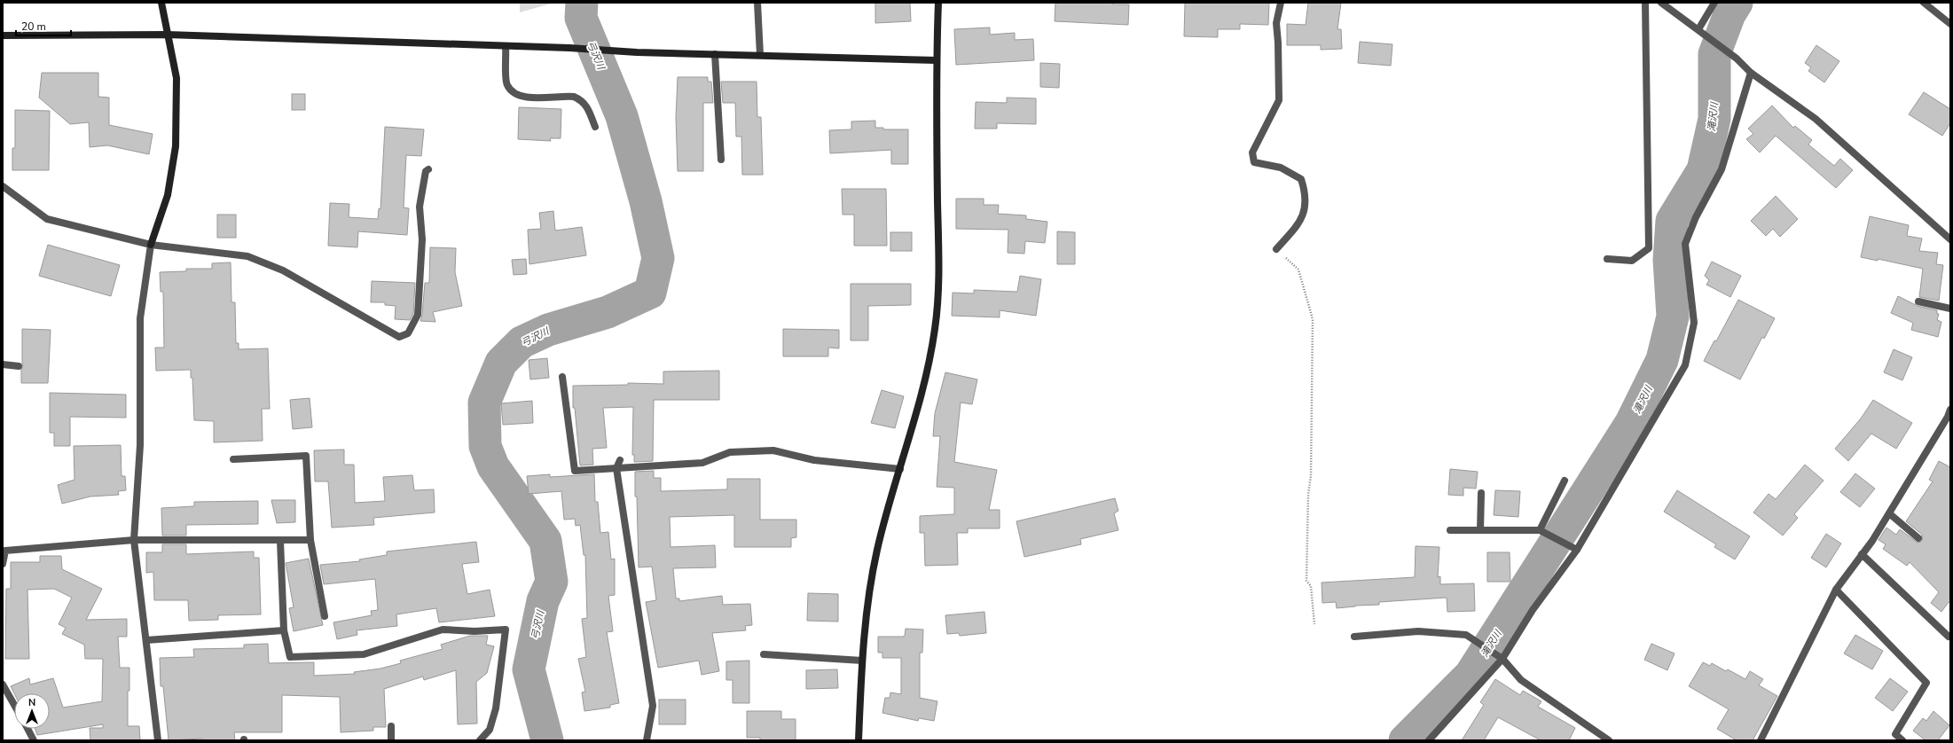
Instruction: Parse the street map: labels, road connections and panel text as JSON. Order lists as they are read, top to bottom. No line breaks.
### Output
{"water":["弓沢川","滝沢川"],"scale_bar":"20 m","north":"top"}
